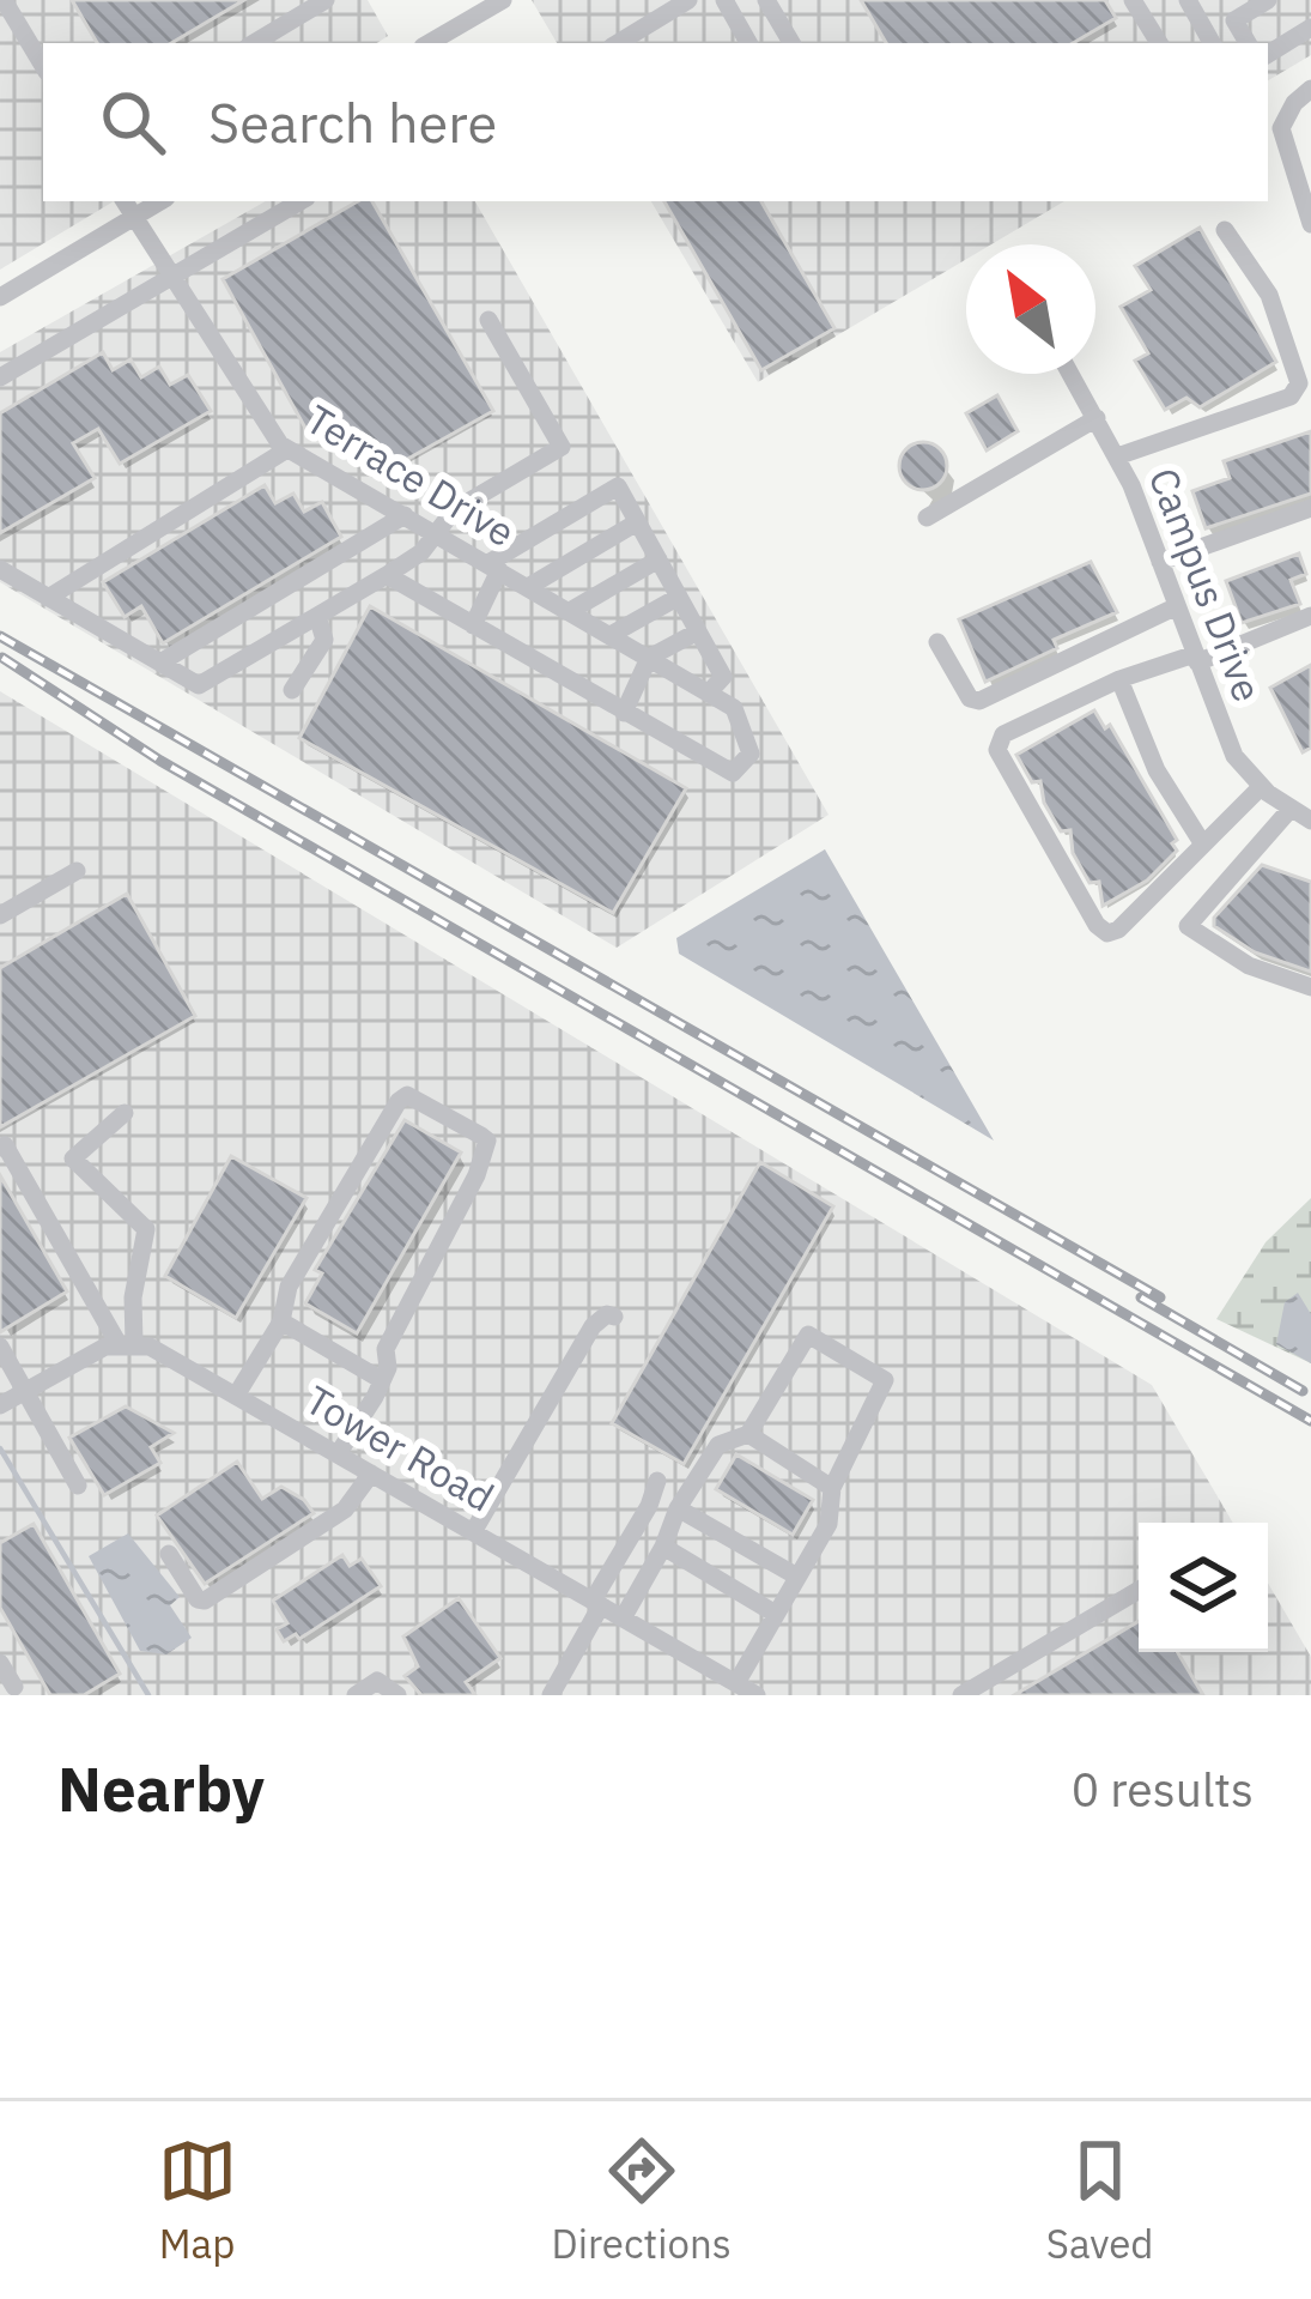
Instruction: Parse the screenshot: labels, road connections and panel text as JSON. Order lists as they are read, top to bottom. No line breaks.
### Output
{"streets":{"street":["Terrace Drive","Campus Drive","Tower Road"]},"north":"top left","page":{"search":"Search here","heading":["Nearby","0 results"],"nav":["Map","Directions","Saved"]}}
